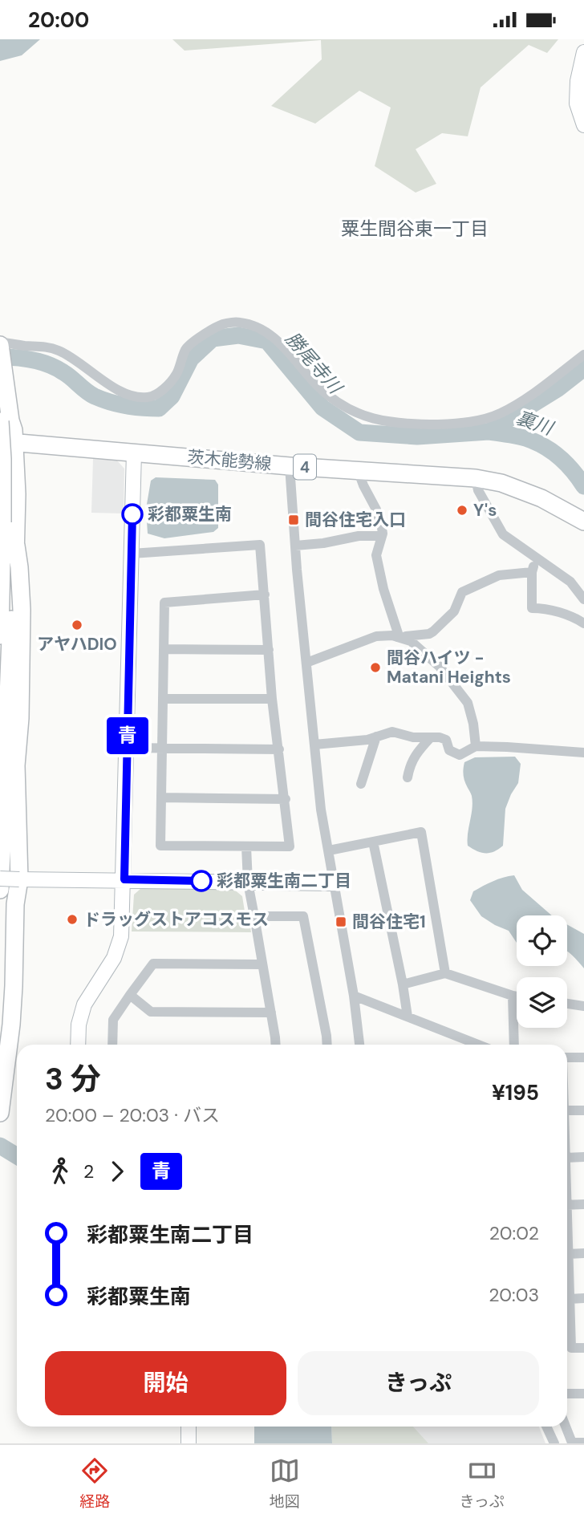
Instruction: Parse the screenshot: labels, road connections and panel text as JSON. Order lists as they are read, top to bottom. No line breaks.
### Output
{"streets":{"main road":["茨木能勢線","4"]},"districts":["粟生間谷東一丁目"],"water":["勝尾寺川","裏川"],"places":{"other":["Y's","彩都粟生南","アヤハDIO","間谷ハイツ - Matani Heights","彩都粟生南二丁目","ドラッグストアコスモス"],"transit":["間谷住宅入口","間谷住宅1"]},"lines":["bus line 青"],"page":{"status":"20:00","on_map":"青","heading":["3 分","20:00 – 20:03 · バス","¥195"],"legs":["2","青"],"list":[{"name":"彩都粟生南二丁目","value":"20:02"},{"name":"彩都粟生南","value":"20:03"}],"buttons":["開始","きっぷ"],"tabs":["経路","地図","きっぷ"]}}
